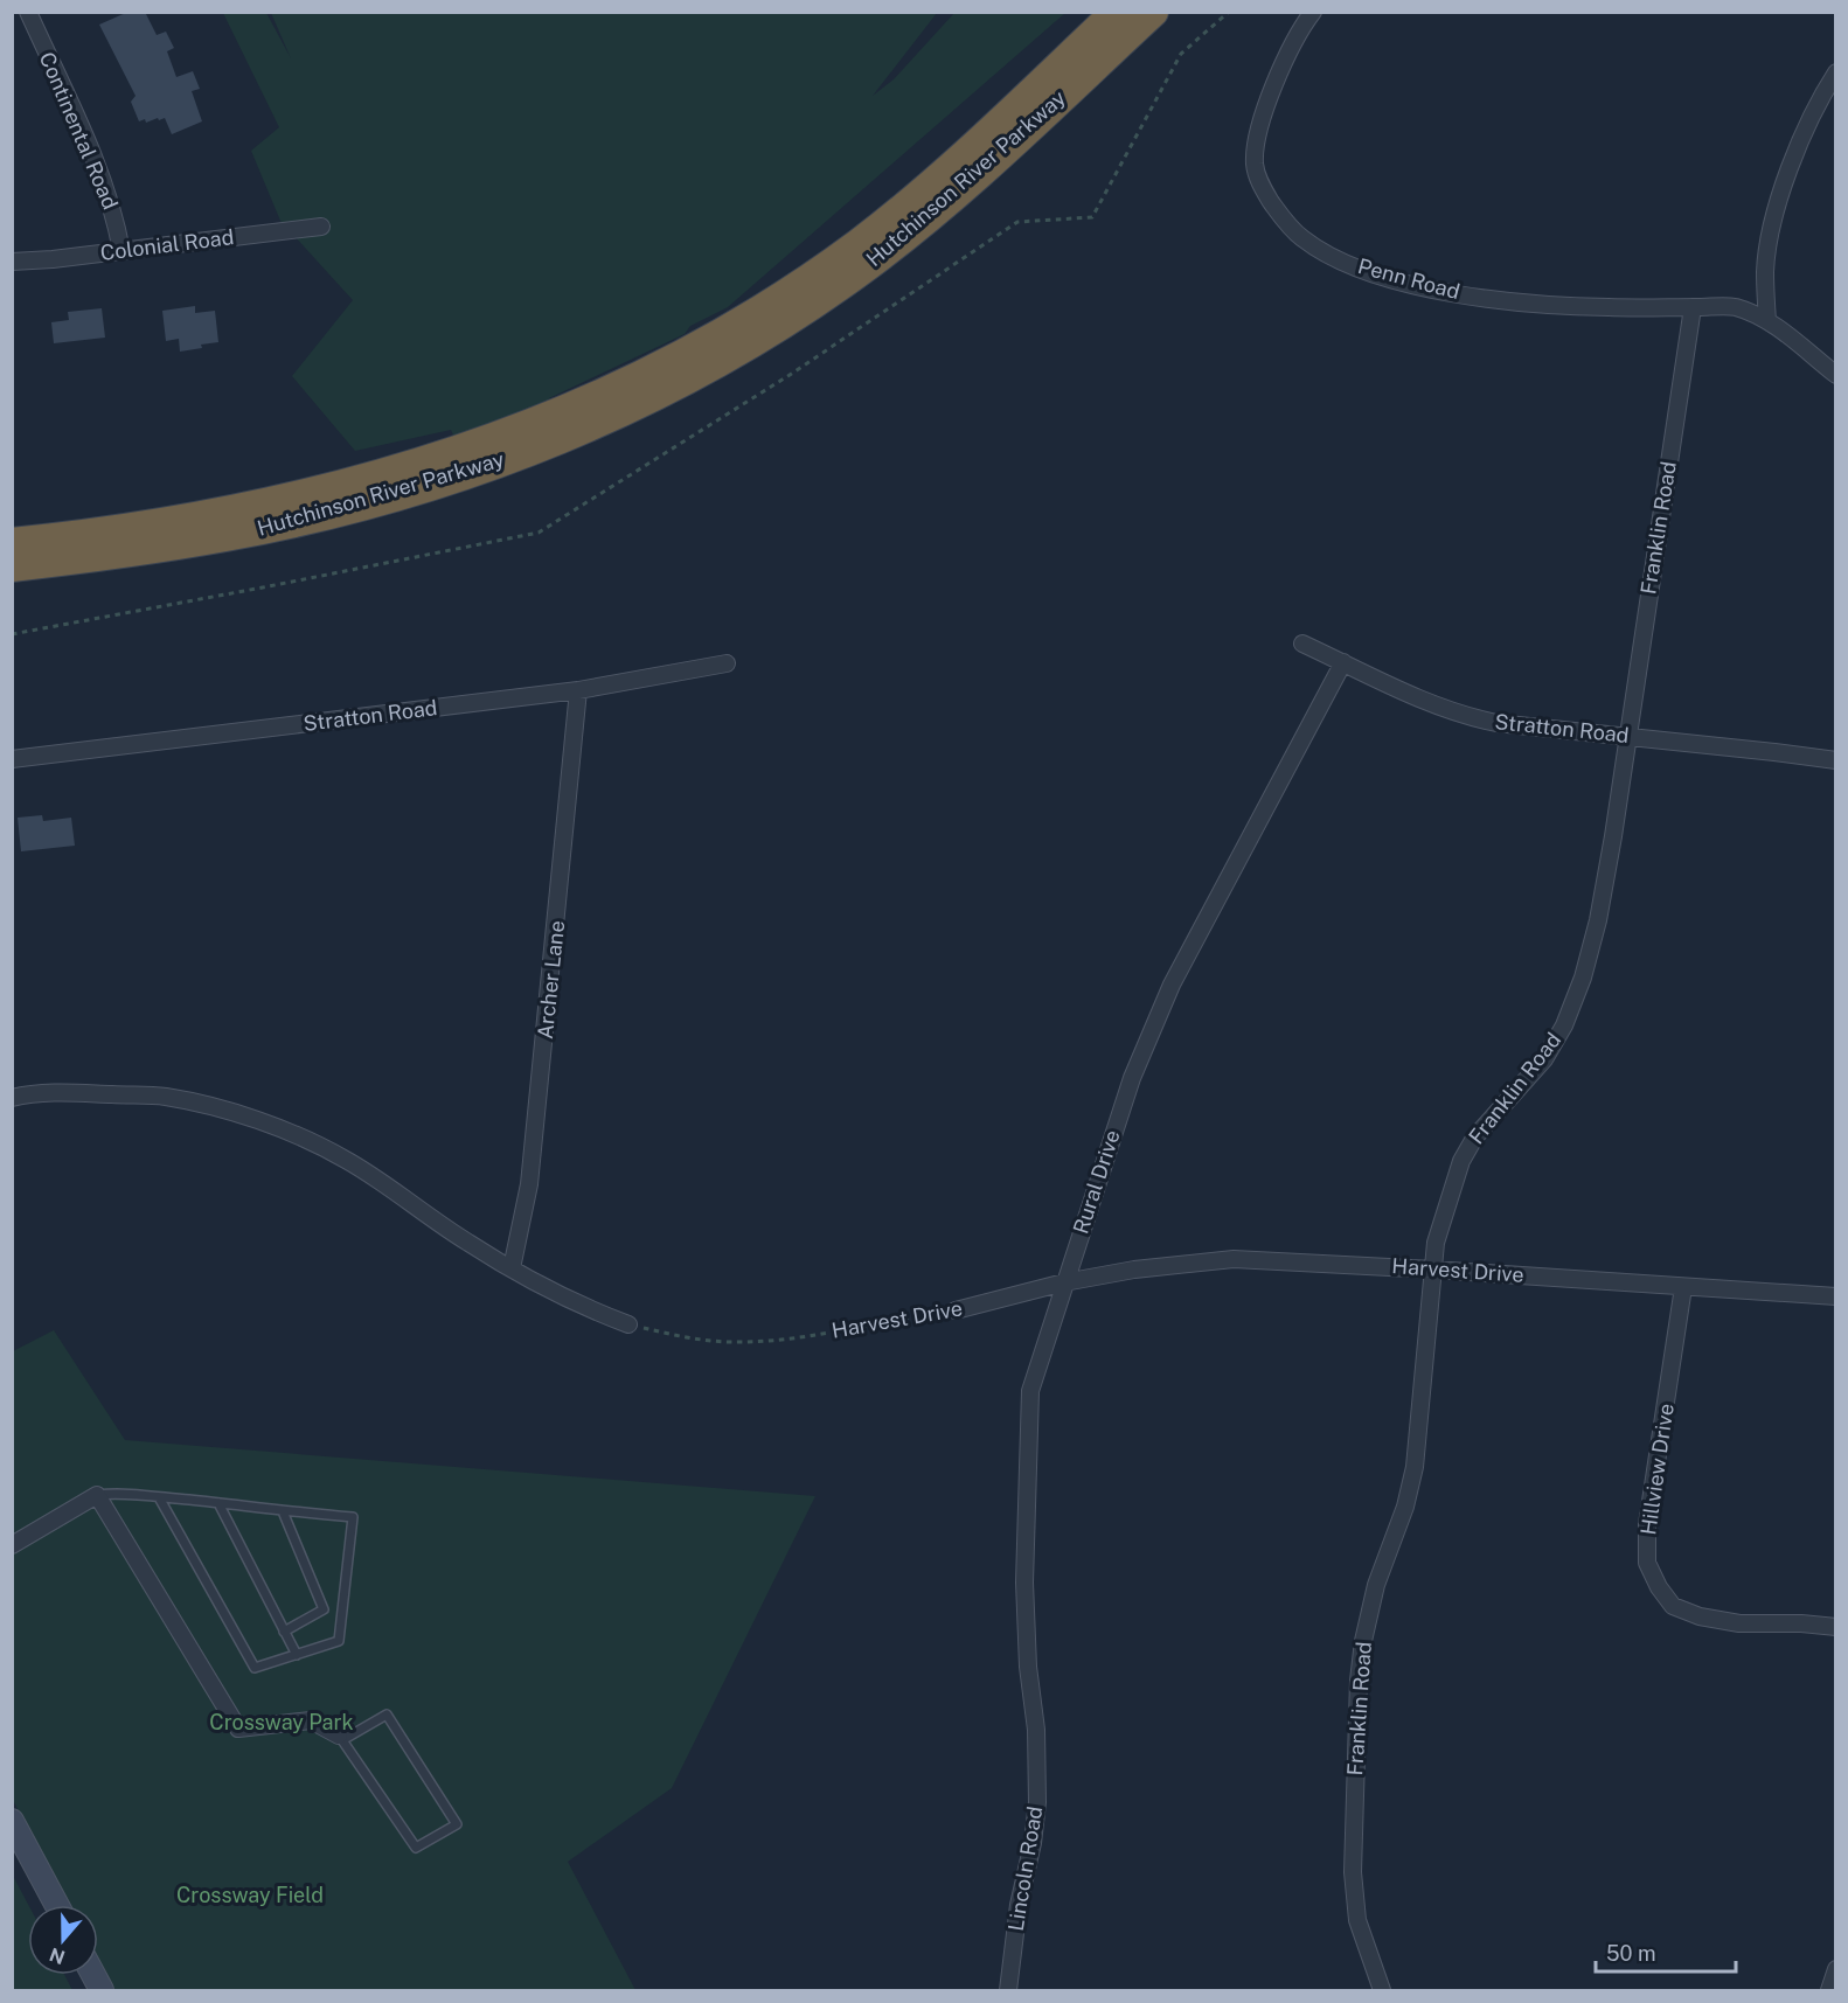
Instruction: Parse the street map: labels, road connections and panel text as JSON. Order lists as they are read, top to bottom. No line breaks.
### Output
{"streets":{"highway":["Hutchinson River Parkway"],"street":["Continental Road","Colonial Road","Penn Road","Franklin Road","Stratton Road","Archer Lane","Rural Drive","Harvest Drive","Hillview Drive","Lincoln Road"]},"crossings":[["Continental Road","Colonial Road"],["Penn Road","Franklin Road"],["Franklin Road","Stratton Road"],["Franklin Road","Harvest Drive"],["Stratton Road","Archer Lane"],["Stratton Road","Rural Drive"],["Rural Drive","Harvest Drive"],["Rural Drive","Lincoln Road"],["Harvest Drive","Hillview Drive"]],"parks":["Crossway Park","Crossway Field"],"scale_bar":"50 m","north":"bottom"}
